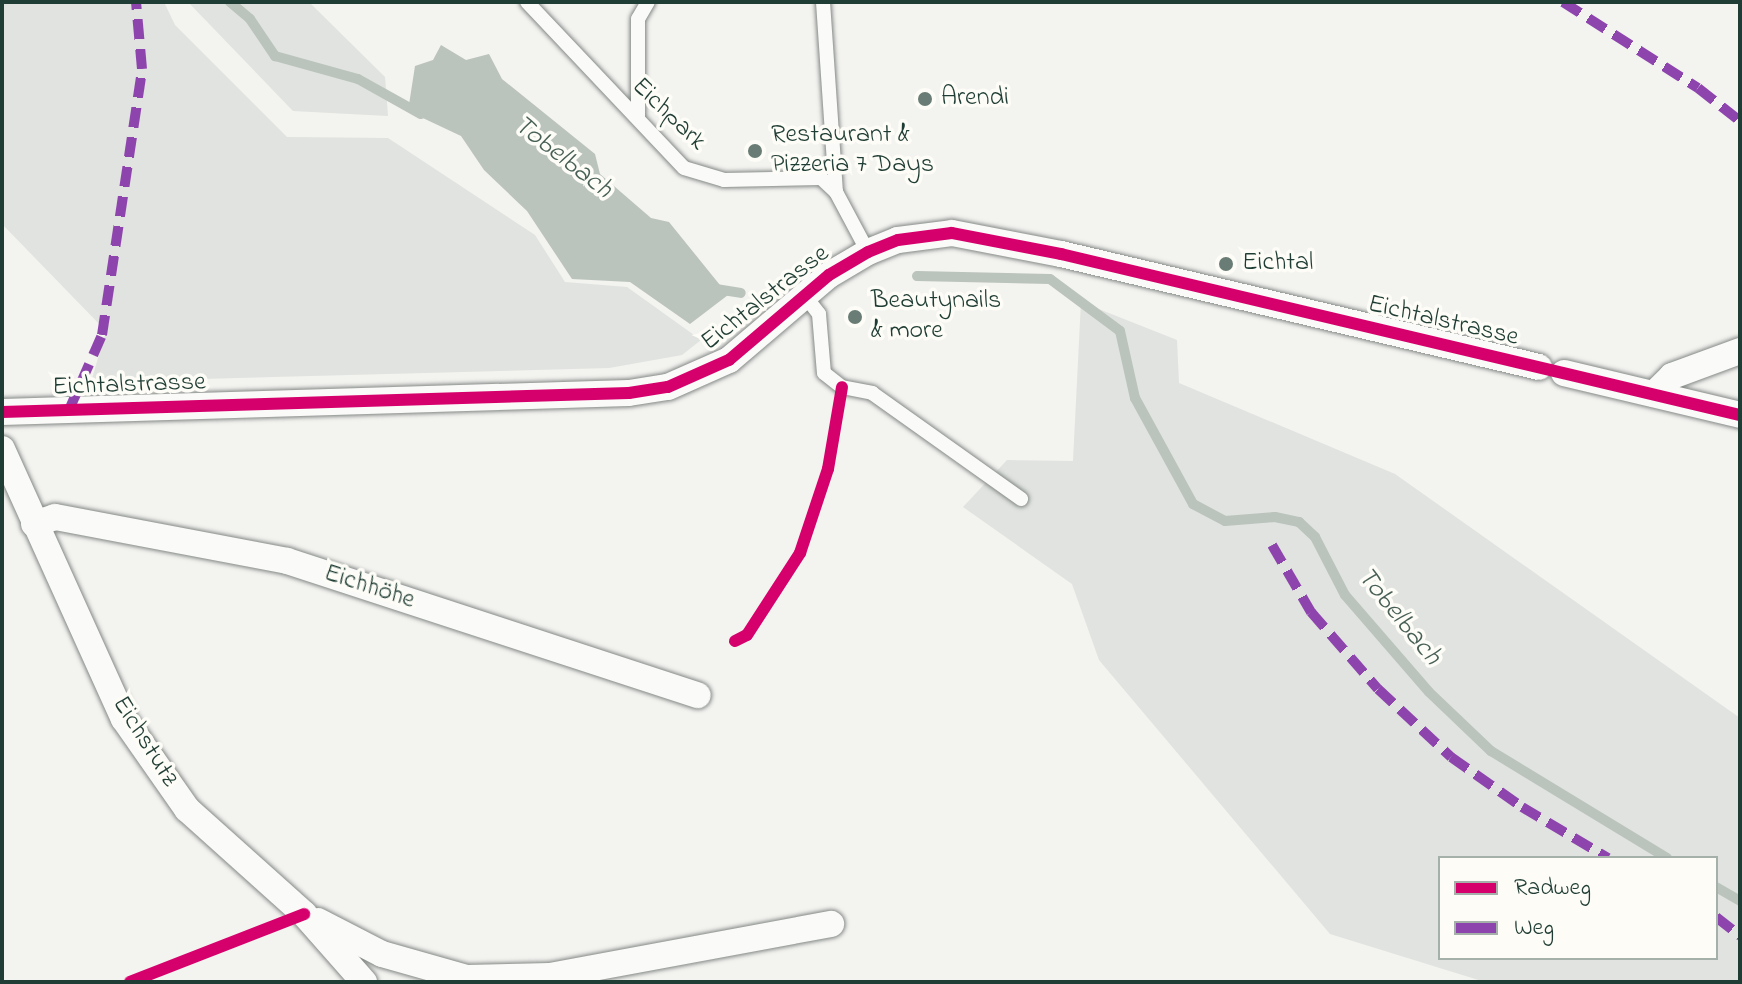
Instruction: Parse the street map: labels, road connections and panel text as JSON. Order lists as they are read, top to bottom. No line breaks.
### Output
{"streets":{"street":["Eichtalstrasse","Eichhöhe","Eichstutz"],"lane":["Eichpark"]},"crossings":[["Eichhöhe","Eichstutz"]],"water":["Tobelbach"],"places":["Arendi","Restaurant & Pizzeria 7 Days","Eichtal","Beautynails & more"],"legend":["Radweg","Weg"]}
